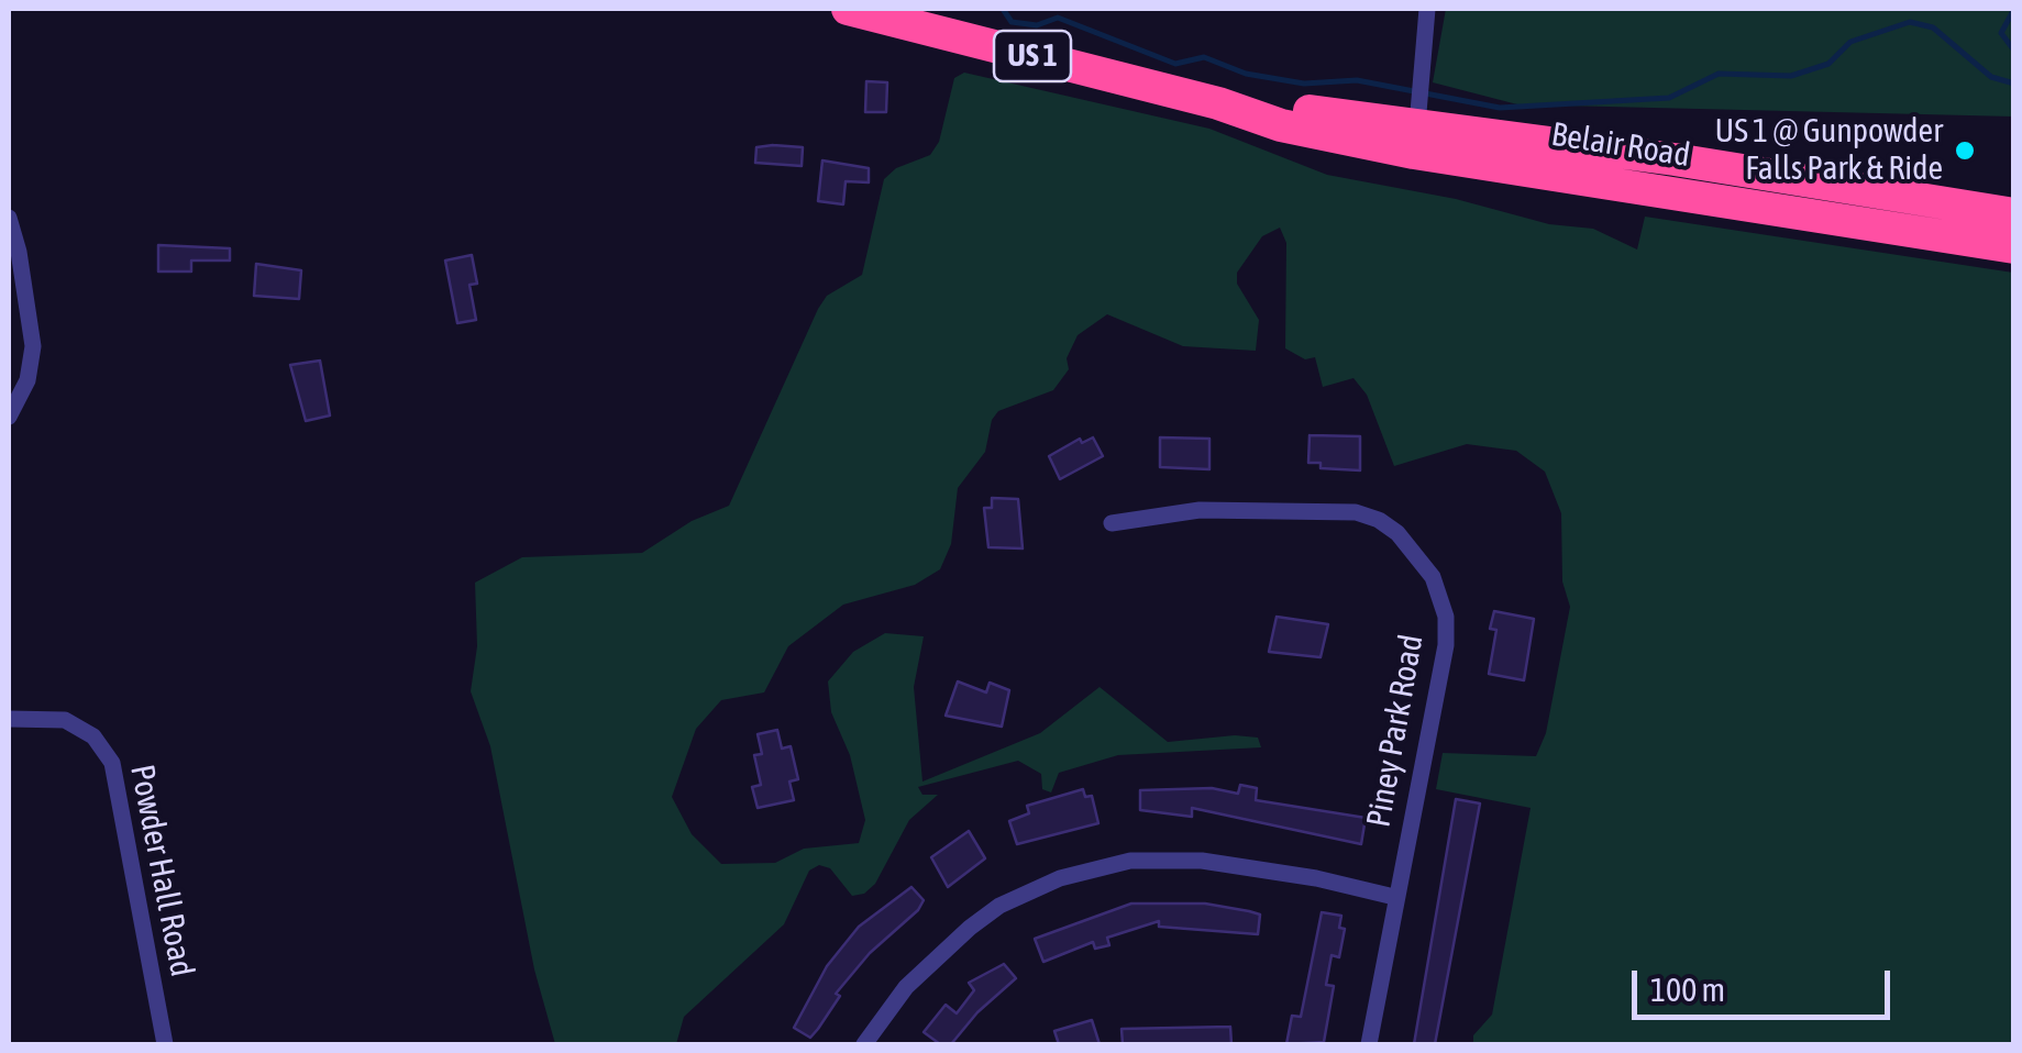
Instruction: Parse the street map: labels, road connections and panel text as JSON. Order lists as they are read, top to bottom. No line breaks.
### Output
{"streets":{"highway":["US 1","Belair Road"],"street":["Piney Park Road","Powder Hall Road"]},"places":["US 1 @ Gunpowder Falls Park & Ride"],"scale_bar":"100 m"}
